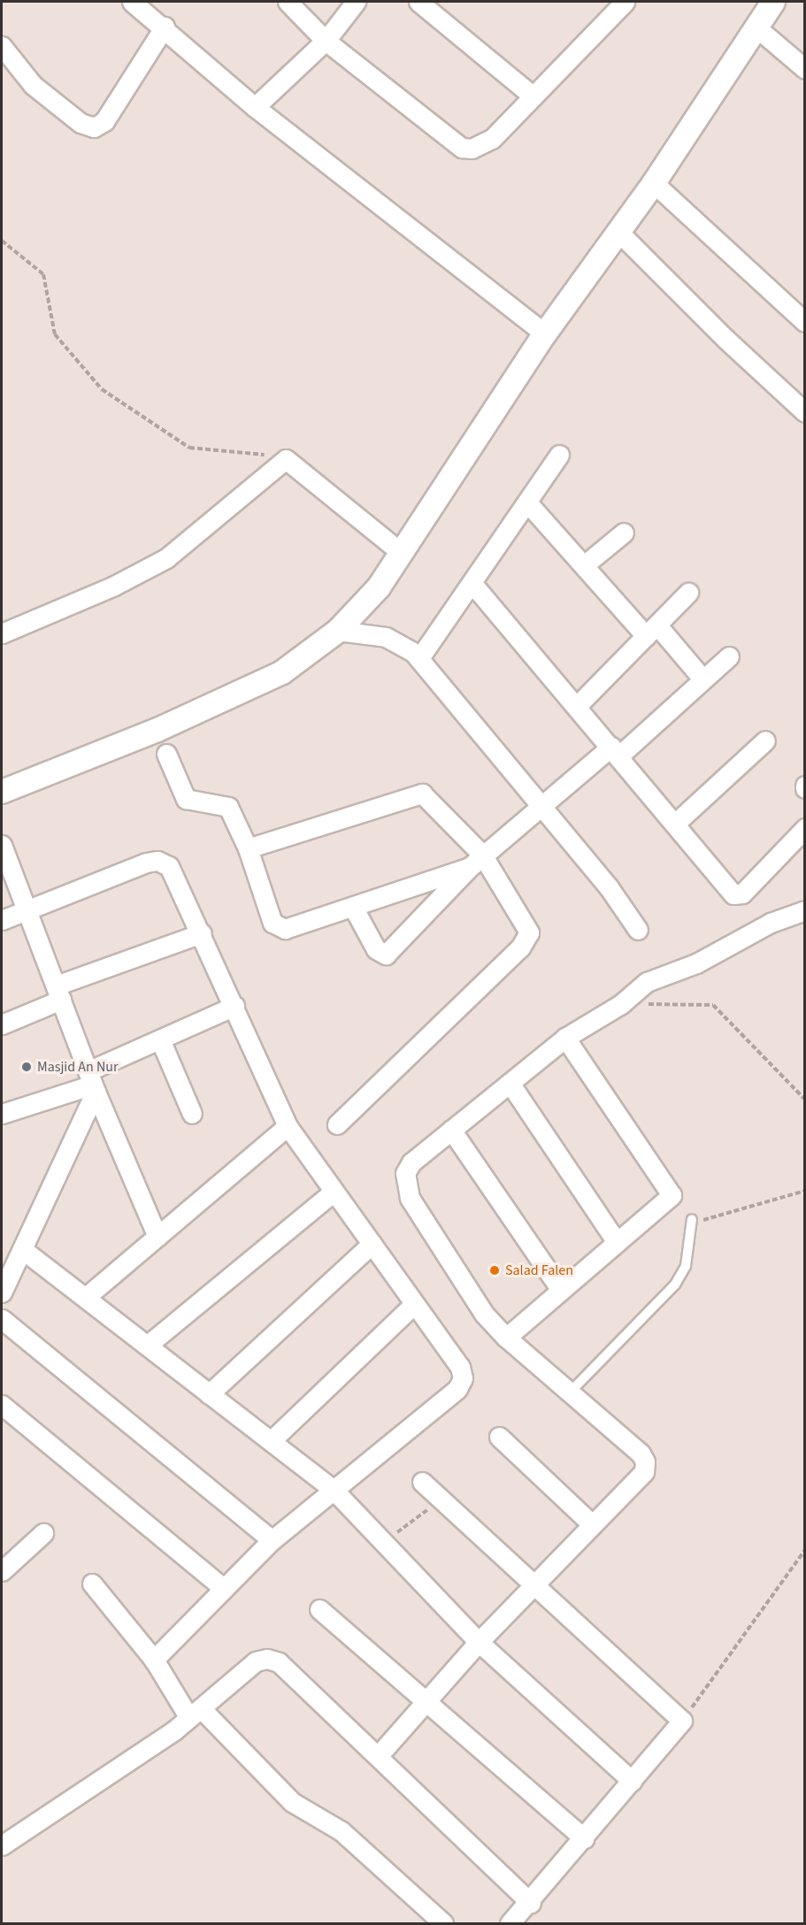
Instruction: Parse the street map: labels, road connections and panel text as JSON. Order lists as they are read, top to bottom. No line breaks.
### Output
{"places":["Masjid An Nur","Salad Falen"]}
